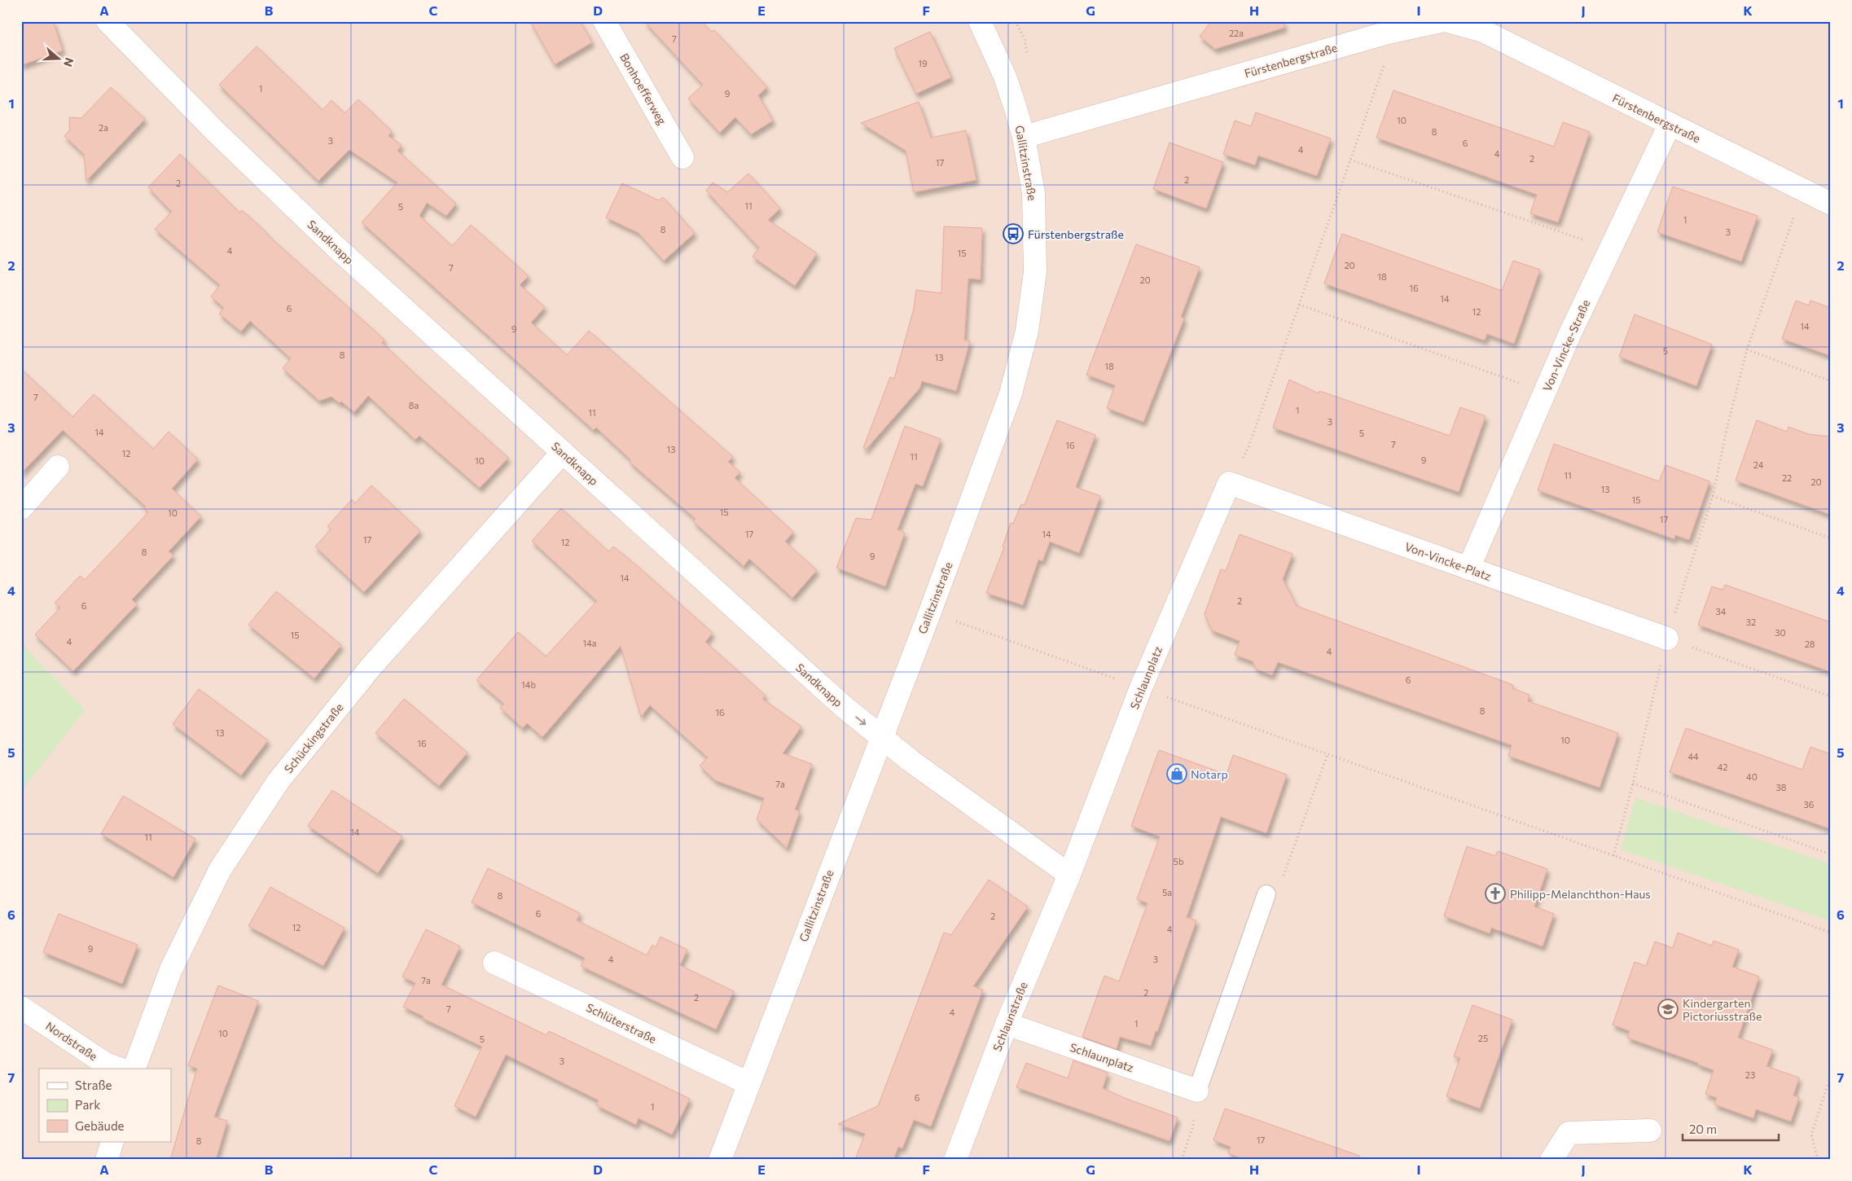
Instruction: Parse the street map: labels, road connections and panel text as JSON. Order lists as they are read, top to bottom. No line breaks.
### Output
{"streets":{"street":["Fürstenbergstraße","Bonhoefferweg","Gallitzinstraße","Sandknapp","Von-Vincke-Straße","Von-Vincke-Platz","Schlaunplatz","Schückingstraße","Schlaunstraße","Schlüterstraße","Nordstraße"]},"crossings":[["Fürstenbergstraße","Gallitzinstraße"],["Fürstenbergstraße","Von-Vincke-Straße"],["Gallitzinstraße","Sandknapp"],["Gallitzinstraße","Schlüterstraße"],["Sandknapp","Schlaunplatz"],["Sandknapp","Schückingstraße"],["Sandknapp","Schlaunstraße"],["Von-Vincke-Straße","Von-Vincke-Platz"],["Von-Vincke-Platz","Schlaunplatz"],["Schlaunplatz","Schlaunstraße"]],"places":{"bus stop":["Fürstenbergstraße"],"shop":["Notarp"],"church":["Philipp-Melanchthon-Haus"],"school or university":["Kindergarten Pictoriusstraße"]},"house_numbers":["22a","7","19","1","9","10","2a","8","3","6","4","4","2","17","2","2","11","5","1","8","3","4","15","20","7","18","20","16","14","6","12","14","9","5","8","13","18","7","8a","1","11","3","14","5","7","16","13","12","11","9","10","24","11","22","20","13","15","15","10","17","17","14","17","12","8","9","14","2","6","34","32","30","15","4","14a","28","4","6","14b","8","16","13","10","16","44","42","40","7a","38","36","14","11","5b","5a","8","6","2","12","4","9","4","3","7a","2","2","7","4","1","10","25","5","3","23","6","1","17","8"],"legend":["Straße","Park","Gebäude"],"scale_bar":"20 m","north":"right","grid":{"columns":["A","B","C","D","E","F","G","H","I","J","K"],"rows":["1","2","3","4","5","6","7"]}}
